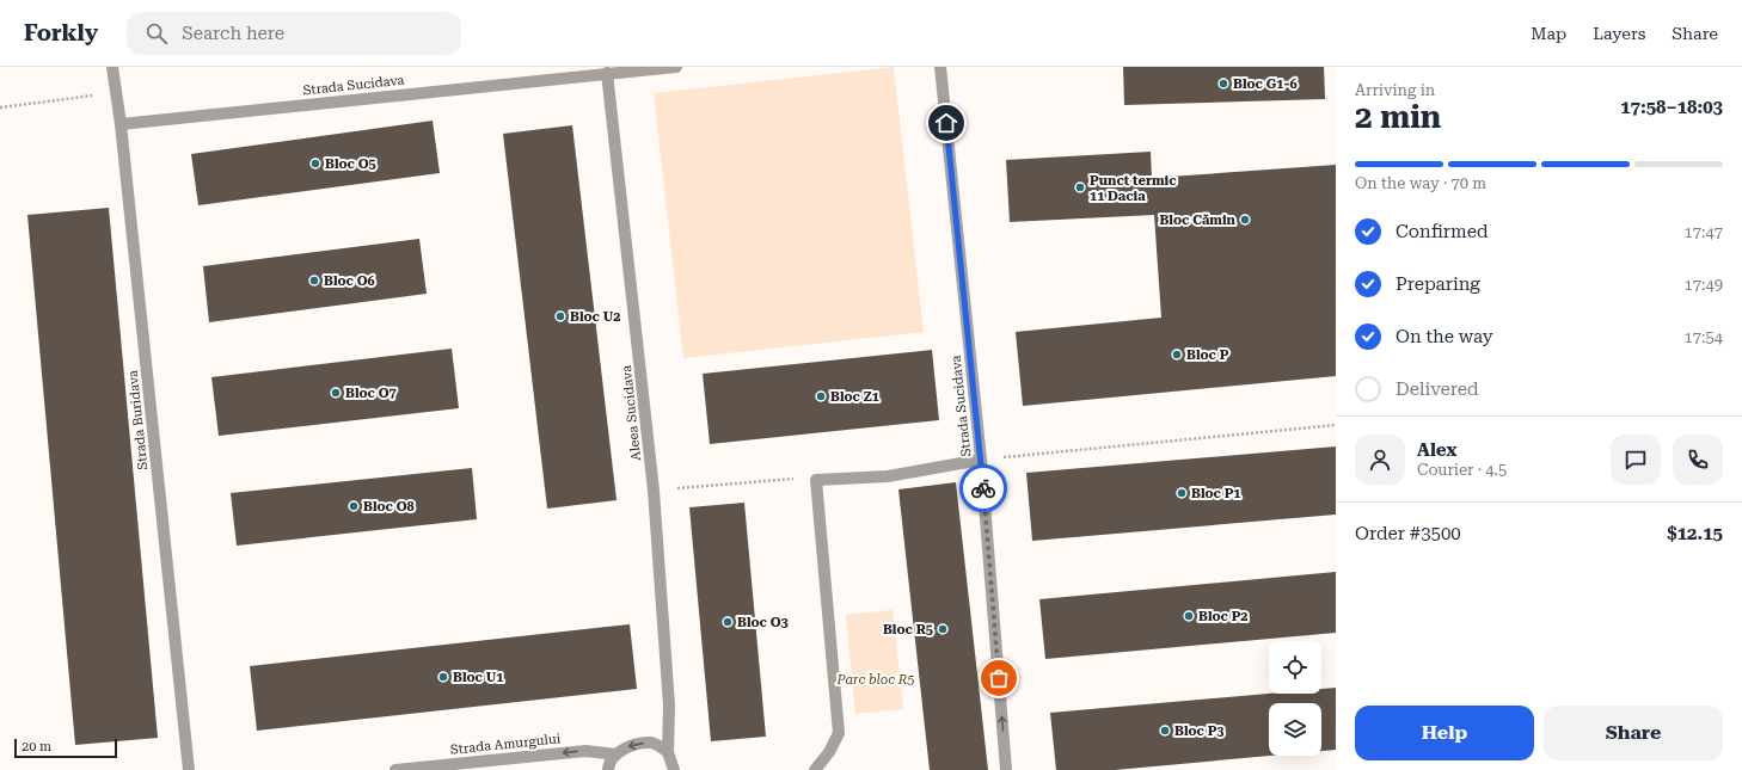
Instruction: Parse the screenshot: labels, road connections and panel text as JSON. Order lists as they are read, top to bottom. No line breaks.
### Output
{"streets":{"street":["Strada Sucidava","Aleea Sucidava","Strada Buridava","Strada Amurgului"]},"crossings":[["Strada Sucidava","Aleea Sucidava"],["Strada Sucidava","Strada Buridava"]],"one_way":["Strada Amurgului"],"parks":["Parc bloc R5"],"places":["Bloc G1-6","Bloc O5","Punct termic 11 Dacia","Bloc Cămin","Bloc O6","Bloc U2","Bloc P","Bloc O7","Bloc Z1","Bloc P1","Bloc O8","Bloc P2","Bloc O3","Bloc R5","Bloc U1","Bloc P3"],"scale_bar":"20 m","page":{"header":"Forkly","search":"Search here","nav":["Map","Layers","Share"],"heading":["2 min","Arriving in","17:58–18:03"],"panel":["Alex","Courier · 4.5","Order #3500","$12.15"],"bar":"On the way · 70 m","list":[["Confirmed","17:47"],["Preparing","17:49"],["On the way","17:54"],"Delivered"],"buttons":["Help","Share"],"scale":"20 m"}}
